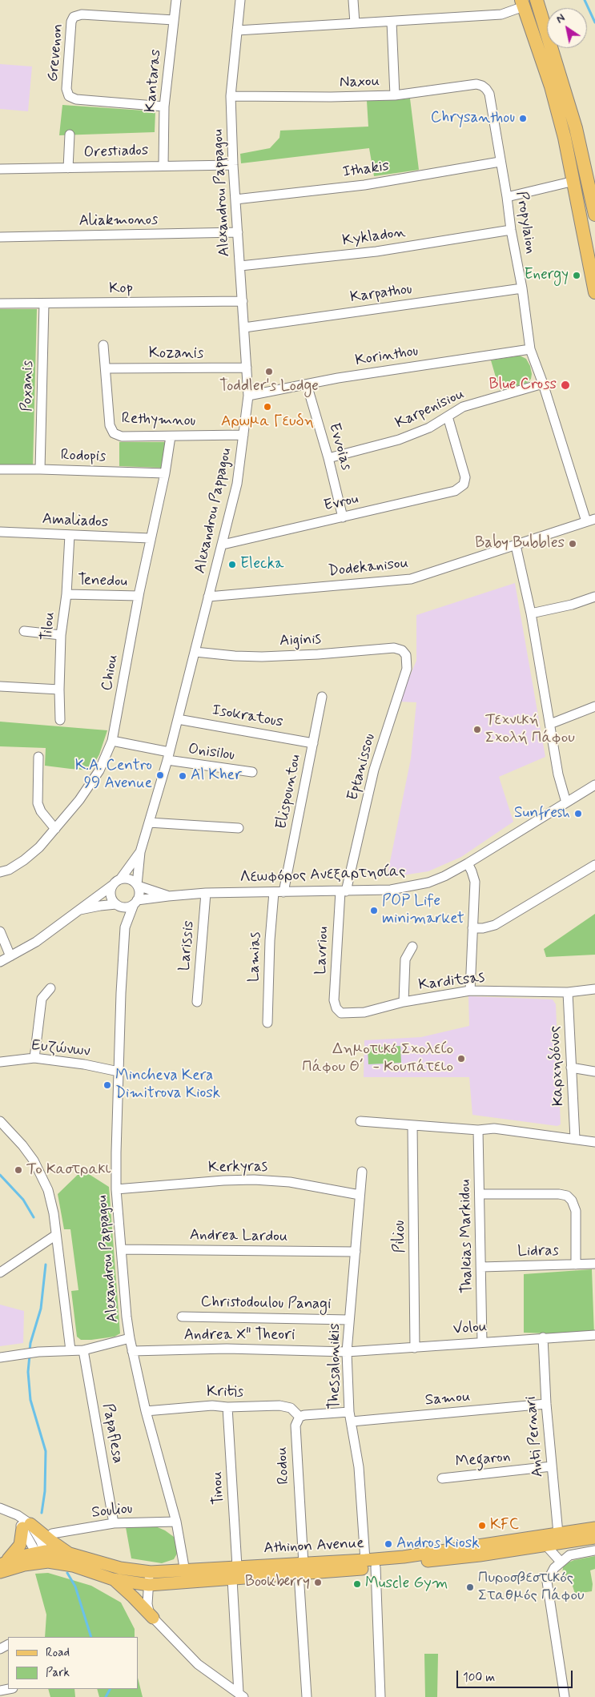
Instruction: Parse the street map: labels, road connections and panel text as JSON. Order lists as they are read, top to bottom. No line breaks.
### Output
{"streets":{"main road":["Athinon Avenue"],"street":["Grevenon","Kantaras","Naxou","Orestiados","Ithakis","Alexandrou Pappagou","Aliakmonos","Propylaion","Kykladon","Kop","Karpathou","Kozanis","Korinthou","Poxanis","Karpenisiou","Rethymnou","Evvoias","Rodopis","Evrou","Amaliados","Dodekanisou","Tenedou","Tilou","Aiginis","Chiou","Isokratous","Onisilou","Eptanissou","Elispountou","Λεωφόρος Ανεξαρτησίας","Larissis","Lavriou","Lamias","Karditsas","Ευζώνων","Καρχηδόνος","Kerkyras","Andrea Lardou","Piliou","Thaleias Markidou","Lidras","Christodoulou Panagi","Volou","Andrea X\" Theori","Thessalonikis","Kritis","Samou","Papaflesa","Anti Pernari","Megaron","Rodou","Tinou","Souliou"]},"crossings":[["Grevenon","Kantaras"],["Kantaras","Orestiados"],["Naxou","Alexandrou Pappagou"],["Naxou","Propylaion"],["Orestiados","Alexandrou Pappagou"],["Ithakis","Alexandrou Pappagou"],["Ithakis","Propylaion"],["Alexandrou Pappagou","Aliakmonos"],["Alexandrou Pappagou","Kykladon"],["Alexandrou Pappagou","Kop"],["Alexandrou Pappagou","Karpathou"],["Alexandrou Pappagou","Kozanis"],["Alexandrou Pappagou","Korinthou"],["Alexandrou Pappagou","Rethymnou"],["Alexandrou Pappagou","Evrou"],["Alexandrou Pappagou","Dodekanisou"],["Alexandrou Pappagou","Aiginis"],["Alexandrou Pappagou","Isokratous"],["Alexandrou Pappagou","Onisilou"],["Alexandrou Pappagou","Λεωφόρος Ανεξαρτησίας"],["Alexandrou Pappagou","Ευζώνων"],["Alexandrou Pappagou","Kerkyras"],["Alexandrou Pappagou","Andrea Lardou"],["Alexandrou Pappagou","Andrea X\" Theori"],["Alexandrou Pappagou","Kritis"],["Alexandrou Pappagou","Souliou"],["Alexandrou Pappagou","Athinon Avenue"],["Propylaion","Kykladon"],["Propylaion","Karpathou"],["Propylaion","Korinthou"],["Propylaion","Karpenisiou"],["Propylaion","Dodekanisou"],["Kop","Poxanis"],["Kozanis","Rethymnou"],["Korinthou","Evvoias"],["Poxanis","Rodopis"],["Karpenisiou","Evvoias"],["Karpenisiou","Evrou"],["Rethymnou","Chiou"],["Evvoias","Evrou"],["Rodopis","Chiou"],["Amaliados","Tilou"],["Amaliados","Chiou"],["Tenedou","Tilou"],["Tenedou","Chiou"],["Aiginis","Eptanissou"],["Chiou","Onisilou"],["Isokratous","Elispountou"],["Eptanissou","Λεωφόρος Ανεξαρτησίας"],["Eptanissou","Lavriou"],["Elispountou","Λεωφόρος Ανεξαρτησίας"],["Elispountou","Lamias"],["Λεωφόρος Ανεξαρτησίας","Larissis"],["Λεωφόρος Ανεξαρτησίας","Lavriou"],["Λεωφόρος Ανεξαρτησίας","Lamias"],["Lavriou","Karditsas"],["Karditsas","Καρχηδόνος"],["Kerkyras","Thessalonikis"],["Andrea Lardou","Thessalonikis"],["Piliou","Volou"],["Thaleias Markidou","Lidras"],["Thaleias Markidou","Volou"],["Christodoulou Panagi","Thessalonikis"],["Volou","Andrea X\" Theori"],["Volou","Thessalonikis"],["Volou","Anti Pernari"],["Andrea X\" Theori","Thessalonikis"],["Thessalonikis","Samou"],["Thessalonikis","Athinon Avenue"],["Kritis","Rodou"],["Kritis","Tinou"],["Samou","Anti Pernari"],["Papaflesa","Souliou"],["Anti Pernari","Megaron"],["Anti Pernari","Athinon Avenue"],["Rodou","Athinon Avenue"],["Tinou","Athinon Avenue"]],"places":["Chrysanthou","Energy","Toddler's Lodge","Blue Cross","Αρωμα Γευδη","Baby Bubbles","Elecka","Τεχνική Σχολή Πάφου","K.A. Centro 99 Avenue","Al Kher","Sunfresh","POP Life minimarket","Δημοτικό Σχολείο Πάφου Θ΄ - Κουπάτειο","Mincheva Kera Dimitrova Kiosk","Το Καστρακι","KFC","Andros Kiosk","Bookberry","Muscle Gym","Πυροσβεστικός Σταθμός Πάφου"],"legend":["Road","Park"],"scale_bar":"100 m","north":"top left"}
